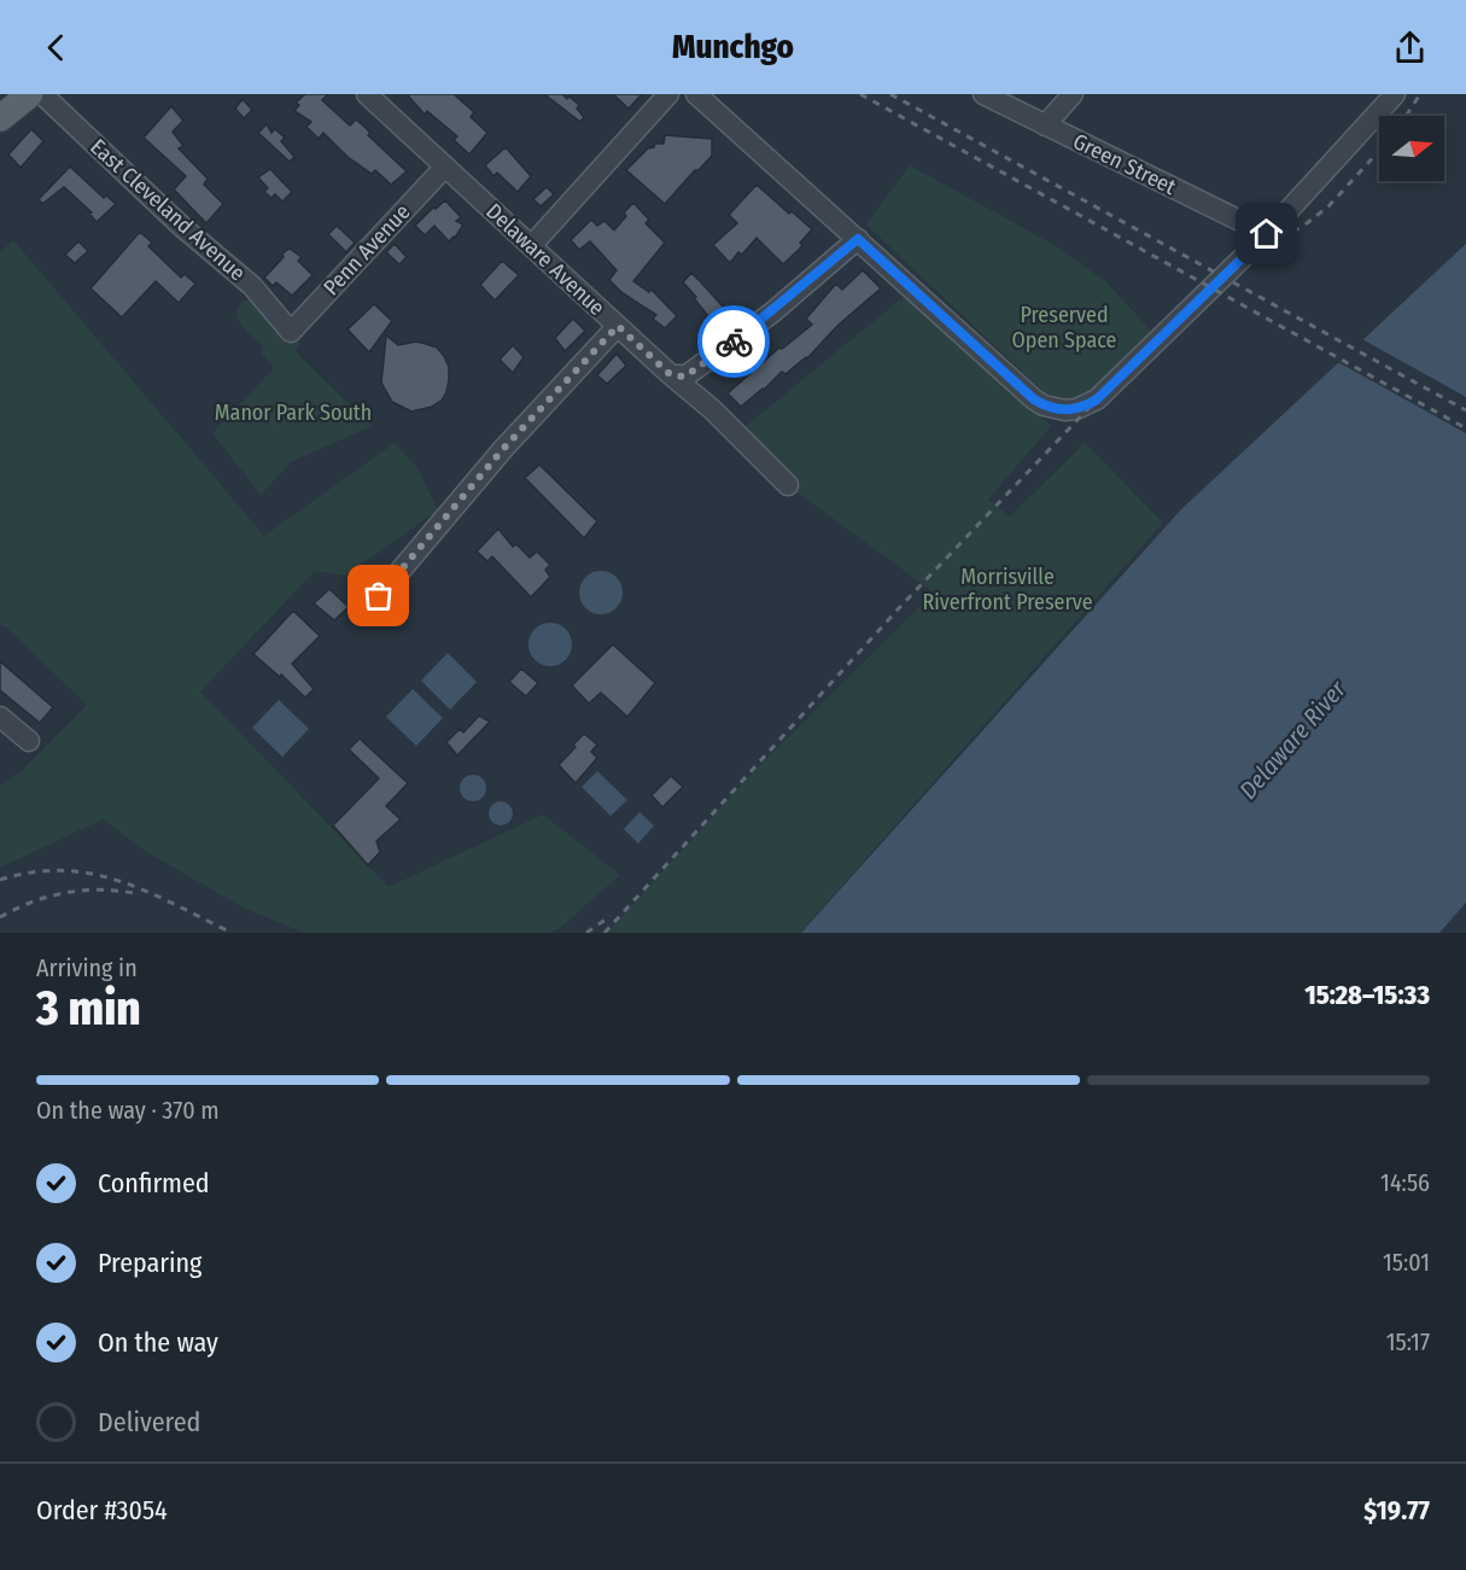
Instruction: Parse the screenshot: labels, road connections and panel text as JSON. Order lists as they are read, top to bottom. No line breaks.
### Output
{"streets":{"street":["Green Street","East Cleveland Avenue","Penn Avenue","Delaware Avenue"]},"crossings":[["East Cleveland Avenue","Penn Avenue"],["Penn Avenue","Delaware Avenue"]],"water":["Delaware River"],"parks":["Preserved Open Space","Manor Park South","Morrisville Riverfront Preserve"],"north":"right","page":{"header":"Munchgo","heading":["3 min","Arriving in","15:28–15:33"],"panel":["Order #3054","$19.77"],"bar":"On the way · 370 m","list":[["Confirmed","14:56"],["Preparing","15:01"],["On the way","15:17"],"Delivered"]}}
